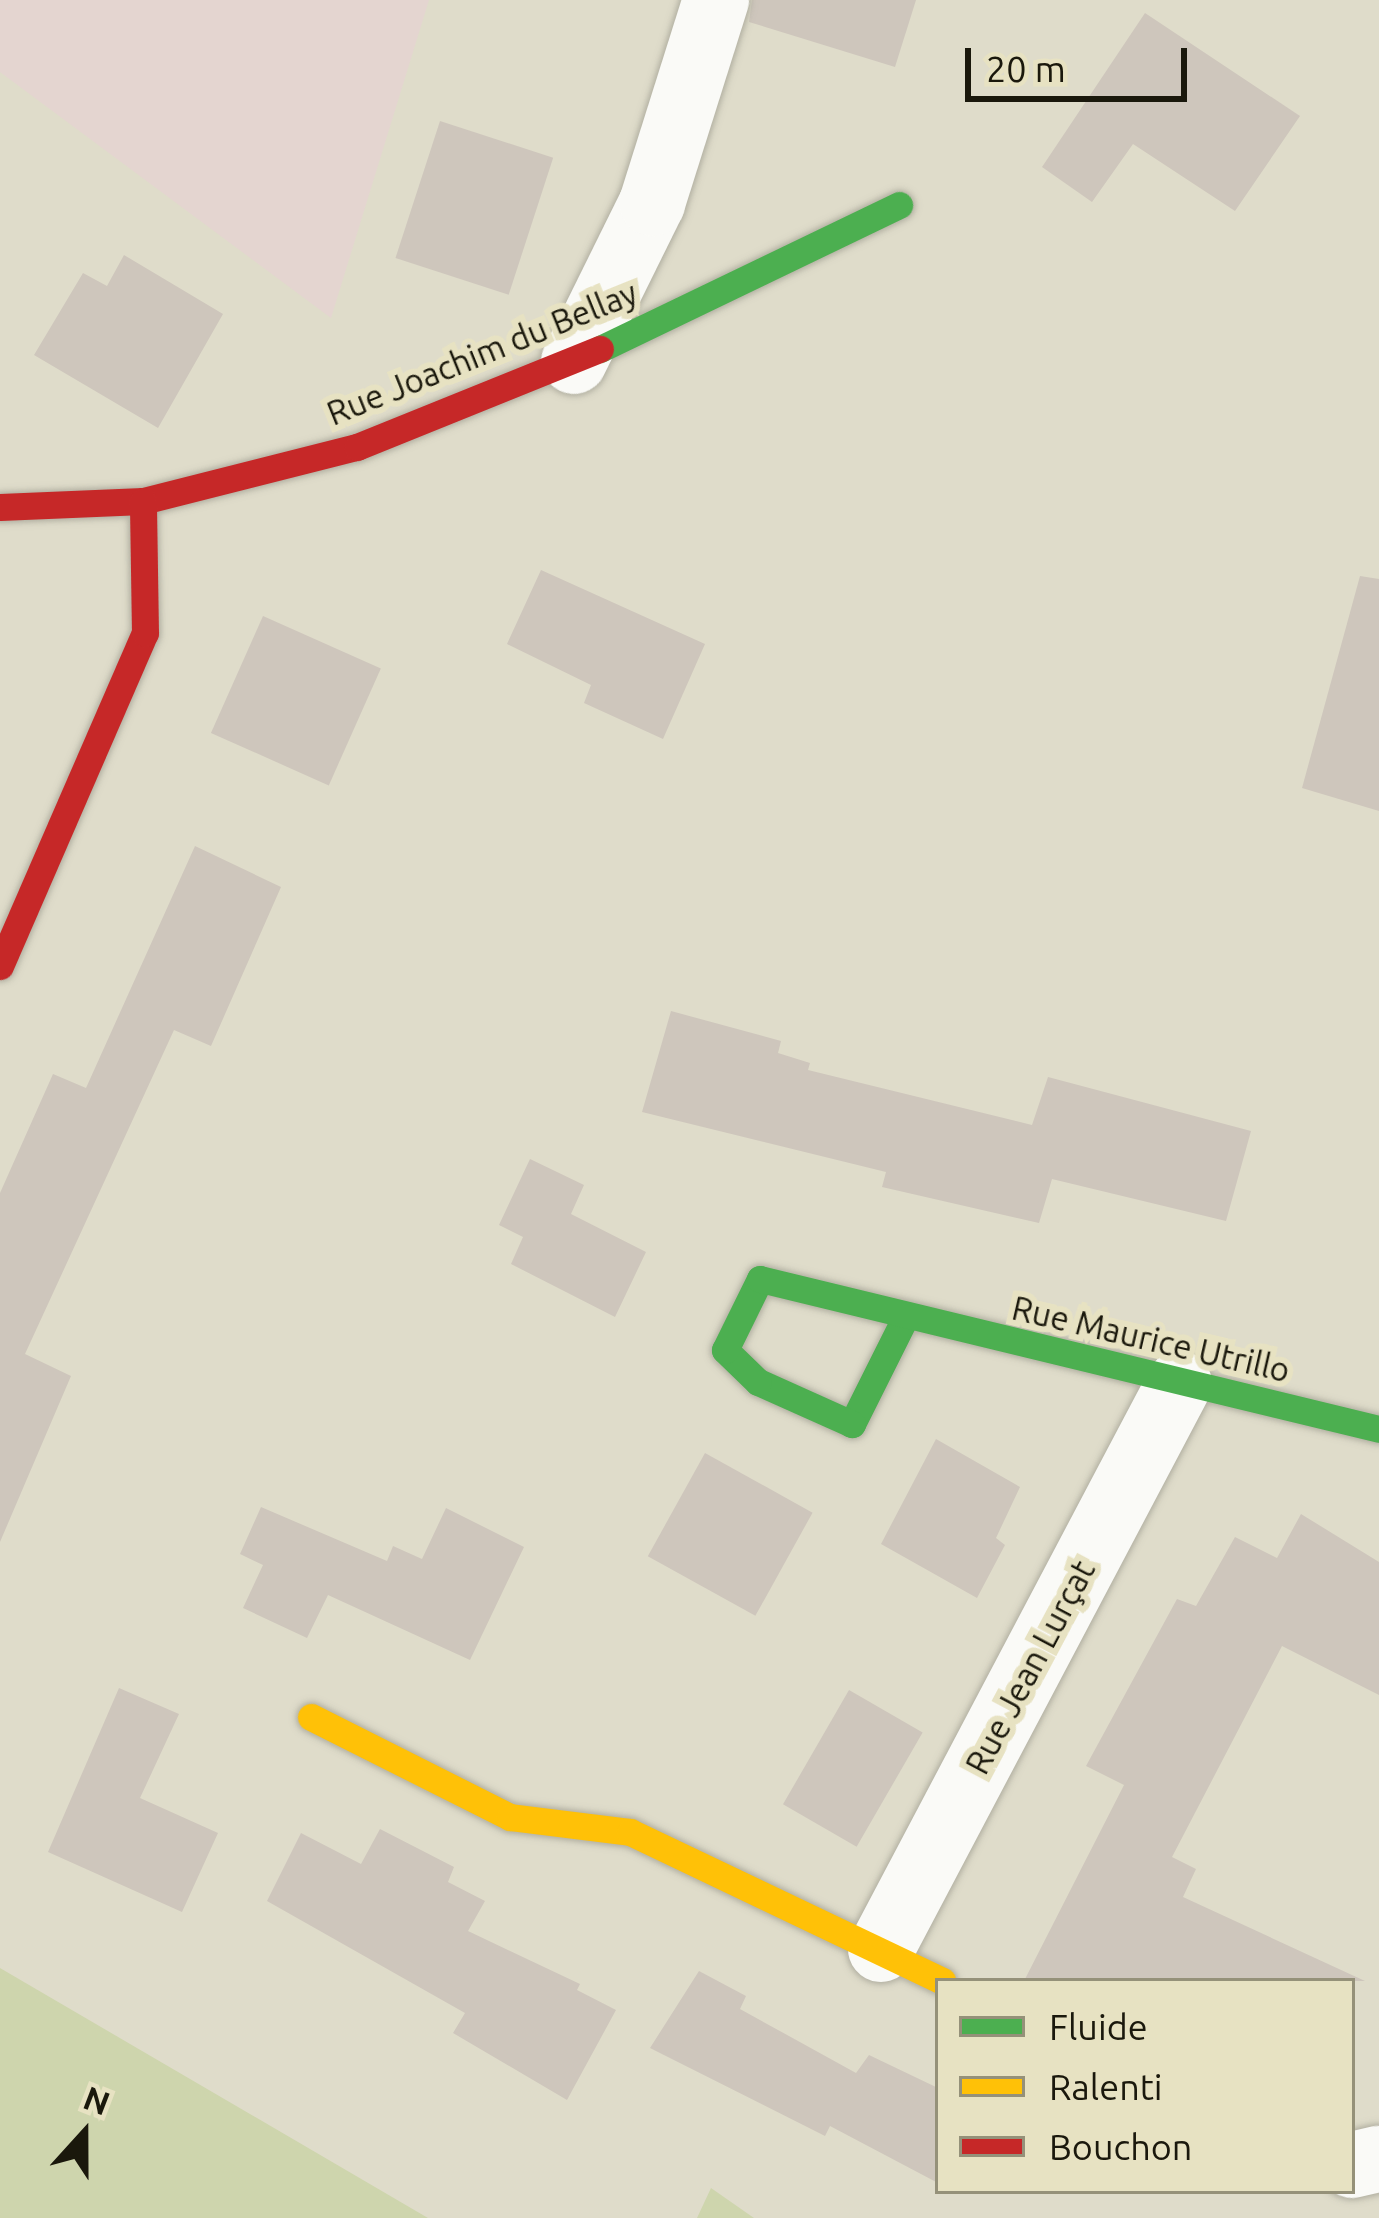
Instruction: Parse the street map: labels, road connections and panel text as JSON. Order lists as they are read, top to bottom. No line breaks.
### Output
{"streets":{"street":["Rue Joachim du Bellay","Rue Maurice Utrillo","Rue Jean Lurçat"]},"crossings":[["Rue Maurice Utrillo","Rue Jean Lurçat"]],"legend":["Fluide","Ralenti","Bouchon"],"scale_bar":"20 m","north":"top"}
